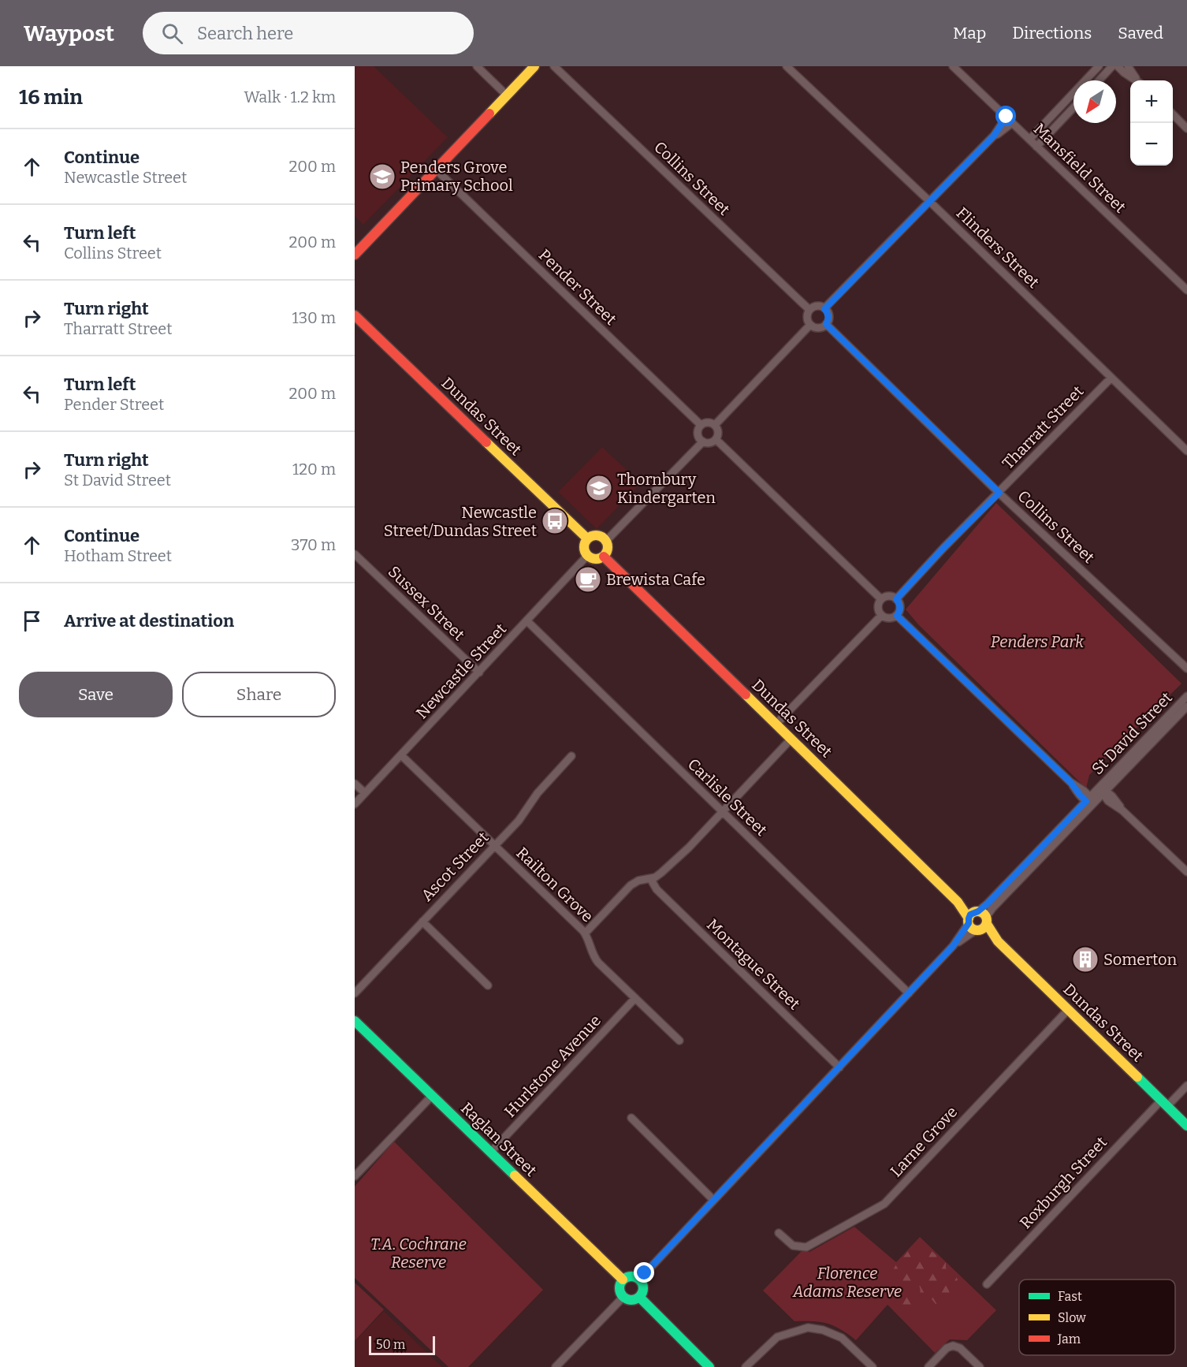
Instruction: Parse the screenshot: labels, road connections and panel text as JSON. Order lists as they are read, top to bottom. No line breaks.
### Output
{"streets":{"street":["Mansfield Street","Collins Street","Flinders Street","Pender Street","Dundas Street","Tharratt Street","Sussex Street","Newcastle Street","St David Street","Carlisle Street","Ascot Street","Railton Grove","Montague Street","Hurlstone Avenue","Raglan Street","Larne Grove","Roxburgh Street"]},"crossings":[["Collins Street","Tharratt Street"],["Flinders Street","Tharratt Street"],["Dundas Street","Newcastle Street"],["Dundas Street","St David Street"],["Dundas Street","Larne Grove"],["Dundas Street","Roxburgh Street"],["Sussex Street","Newcastle Street"],["Newcastle Street","Carlisle Street"],["Newcastle Street","Railton Grove"],["St David Street","Carlisle Street"],["St David Street","Montague Street"],["St David Street","Raglan Street"],["Ascot Street","Railton Grove"],["Railton Grove","Hurlstone Avenue"],["Hurlstone Avenue","Raglan Street"]],"parks":["Penders Park","T.A. Cochrane Reserve","Florence Adams Reserve"],"places":{"school or university":["Penders Grove Primary School","Thornbury Kindergarten"],"bus stop":["Newcastle Street/Dundas Street"],"cafe":["Brewista Cafe"],"building":["Somerton"]},"legend":["Fast","Slow","Jam"],"scale_bar":"50 m","north":"bottom left","page":{"header":"Waypost","search":"Search here","nav":["Map","Directions","Saved"],"heading":["16 min","Walk · 1.2 km"],"map_buttons":["+","−"],"list":[["Continue","Newcastle Street","200 m"],["Turn left","Collins Street","200 m"],["Turn right","Tharratt Street","130 m"],["Turn left","Pender Street","200 m"],["Turn right","St David Street","120 m"],["Continue","Hotham Street","370 m"],"Arrive at destination"],"buttons":["Save","Share"],"scale":"50 m"}}
